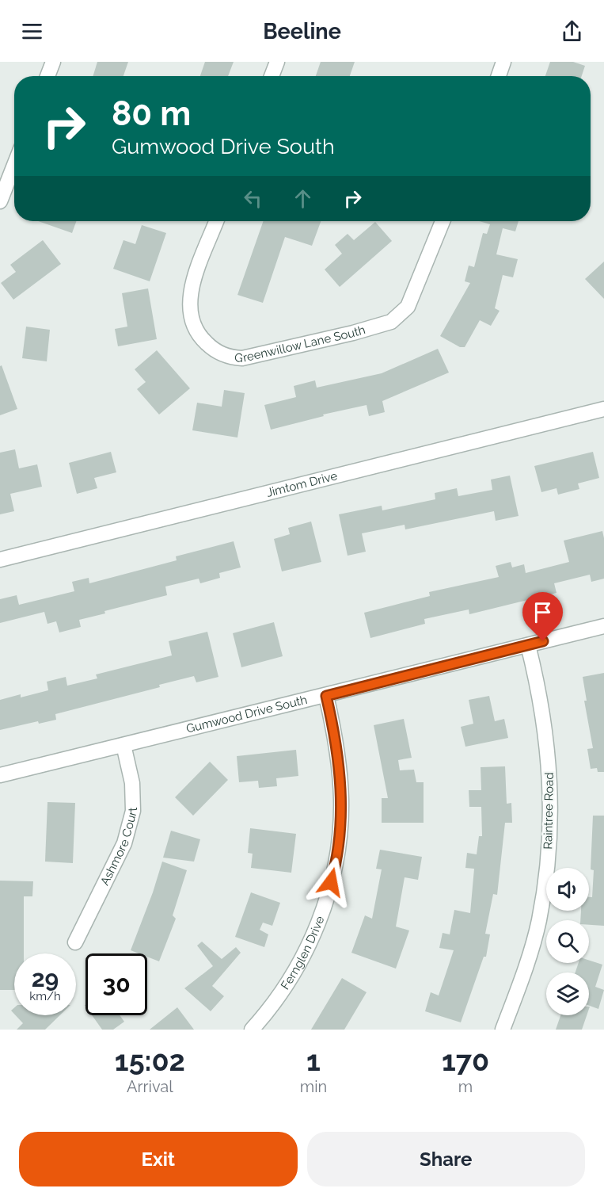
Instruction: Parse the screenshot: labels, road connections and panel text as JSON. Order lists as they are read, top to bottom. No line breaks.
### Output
{"streets":{"street":["Greenwillow Lane South","Jimtom Drive","Gumwood Drive South","Raintree Road","Ashmore Court","Fernglen Drive"]},"crossings":[["Gumwood Drive South","Raintree Road"],["Gumwood Drive South","Ashmore Court"],["Gumwood Drive South","Fernglen Drive"]],"page":{"header":"Beeline","turn":["80 m","Gumwood Drive South"],"speed":"29 km/h","limit":"30","eta":["15:02","Arrival","1","min","170","m"],"buttons":["Exit","Share"]}}
